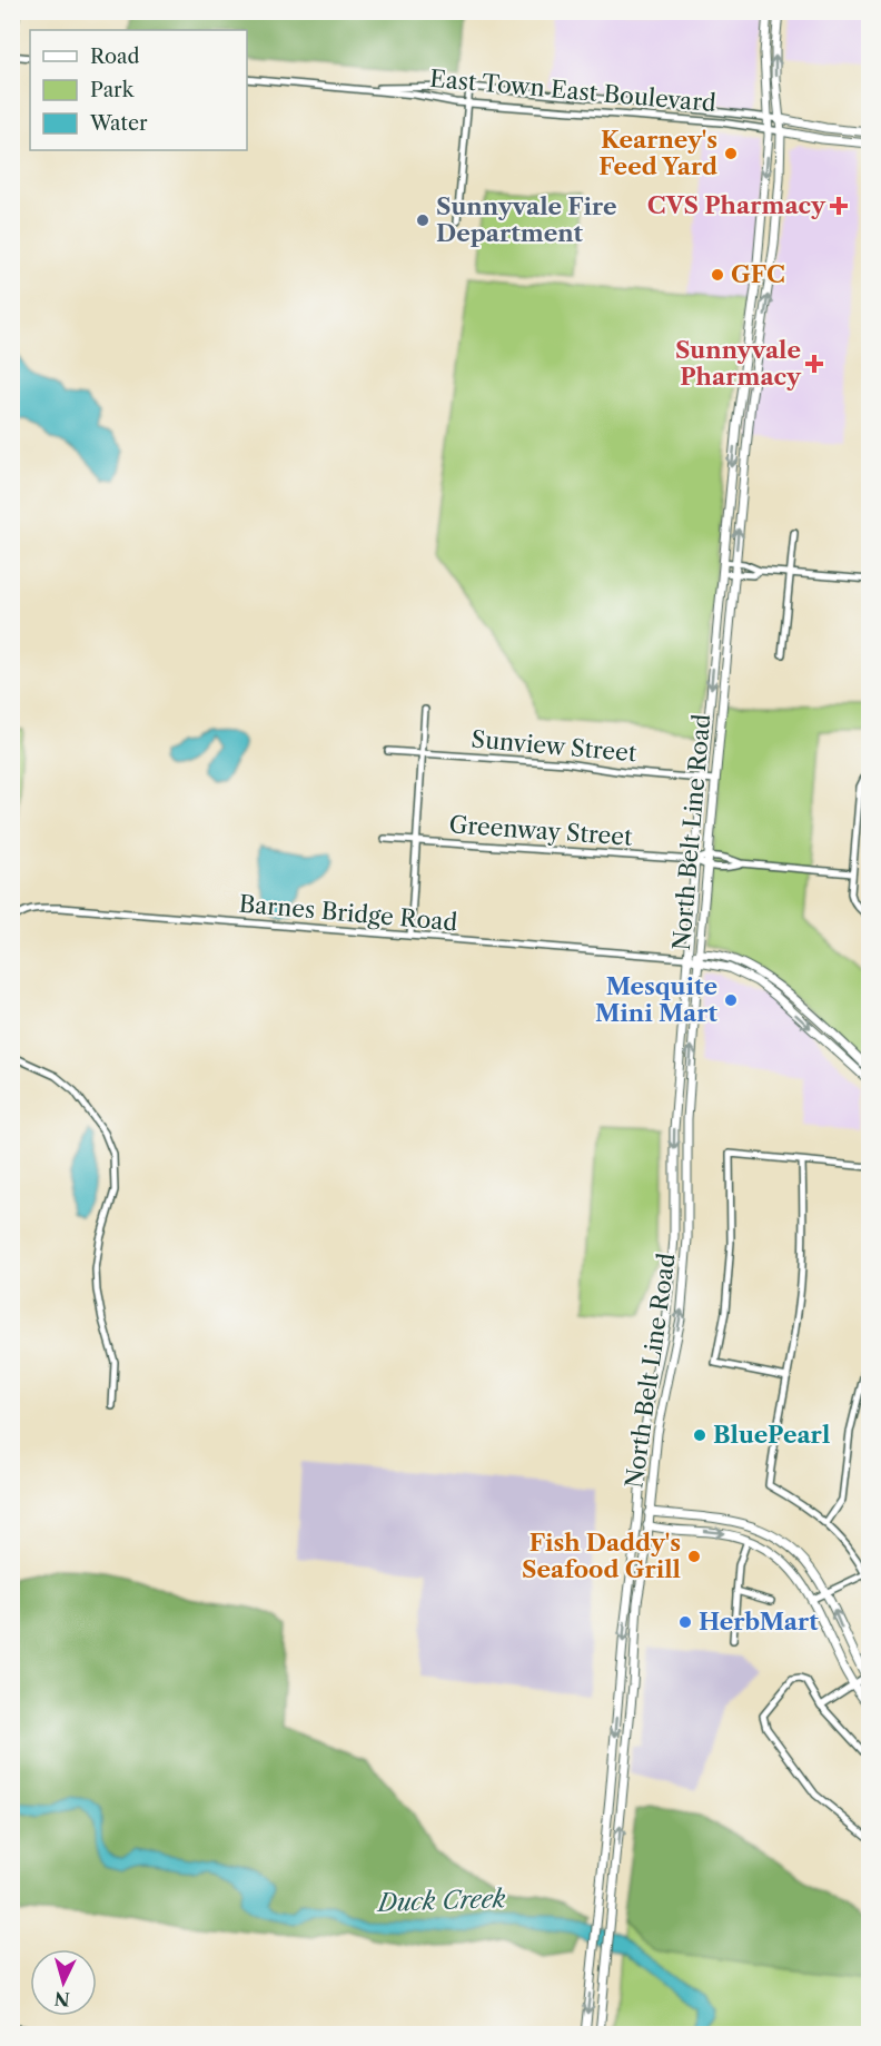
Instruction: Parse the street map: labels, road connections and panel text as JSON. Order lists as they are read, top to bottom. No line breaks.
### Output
{"streets":{"main road":["North Belt Line Road","Barnes Bridge Road"],"street":["East Town East Boulevard","Sunview Street","Greenway Street"]},"crossings":[["East Town East Boulevard","North Belt Line Road"],["Sunview Street","North Belt Line Road"],["Greenway Street","North Belt Line Road"],["North Belt Line Road","Barnes Bridge Road"]],"water":["Duck Creek"],"places":{"other":["Kearney's Feed Yard","Sunnyvale Fire Department","GFC","Mesquite Mini Mart","BluePearl","Fish Daddy's Seafood Grill","HerbMart"],"health":["CVS Pharmacy","Sunnyvale Pharmacy"]},"legend":["Road","Park","Water"],"north":"bottom"}
